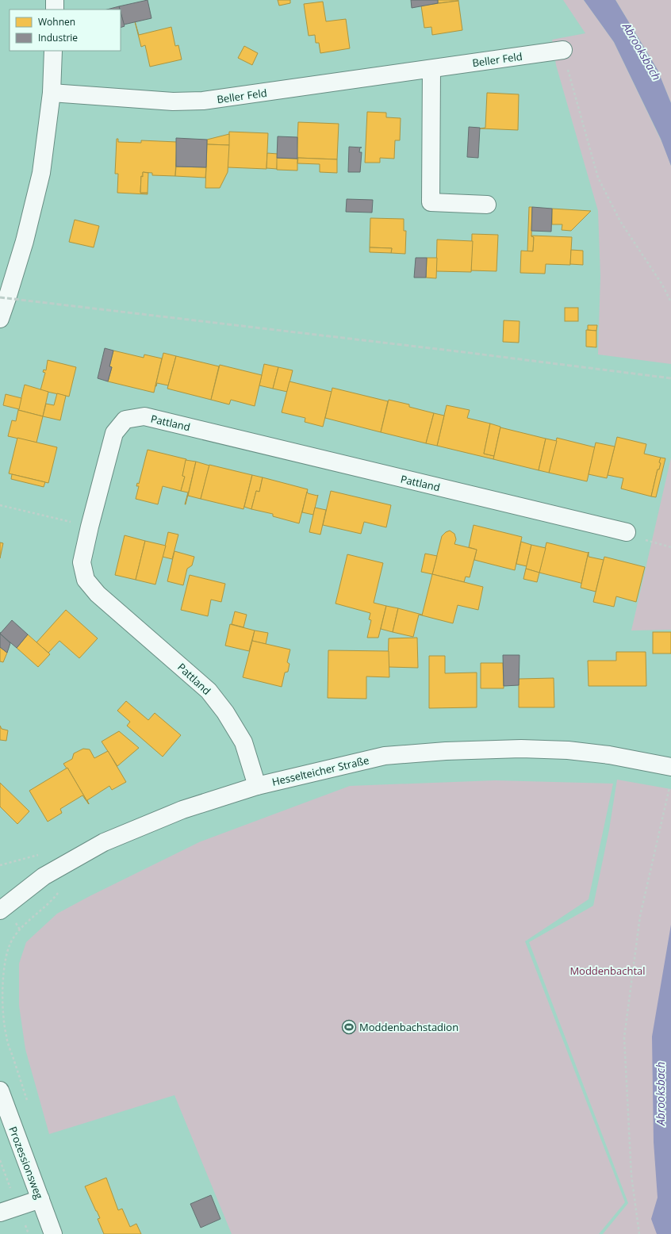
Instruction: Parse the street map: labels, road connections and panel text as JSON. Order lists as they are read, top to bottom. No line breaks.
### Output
{"streets":{"street":["Beller Feld","Pattland","Hesselteicher Straße","Prozessionsweg"]},"crossings":[["Pattland","Hesselteicher Straße"]],"water":["Abrooksbach"],"parks":["Moddenbachtal"],"places":{"sports":["Moddenbachstadion"]},"legend":["Wohnen","Industrie"]}
